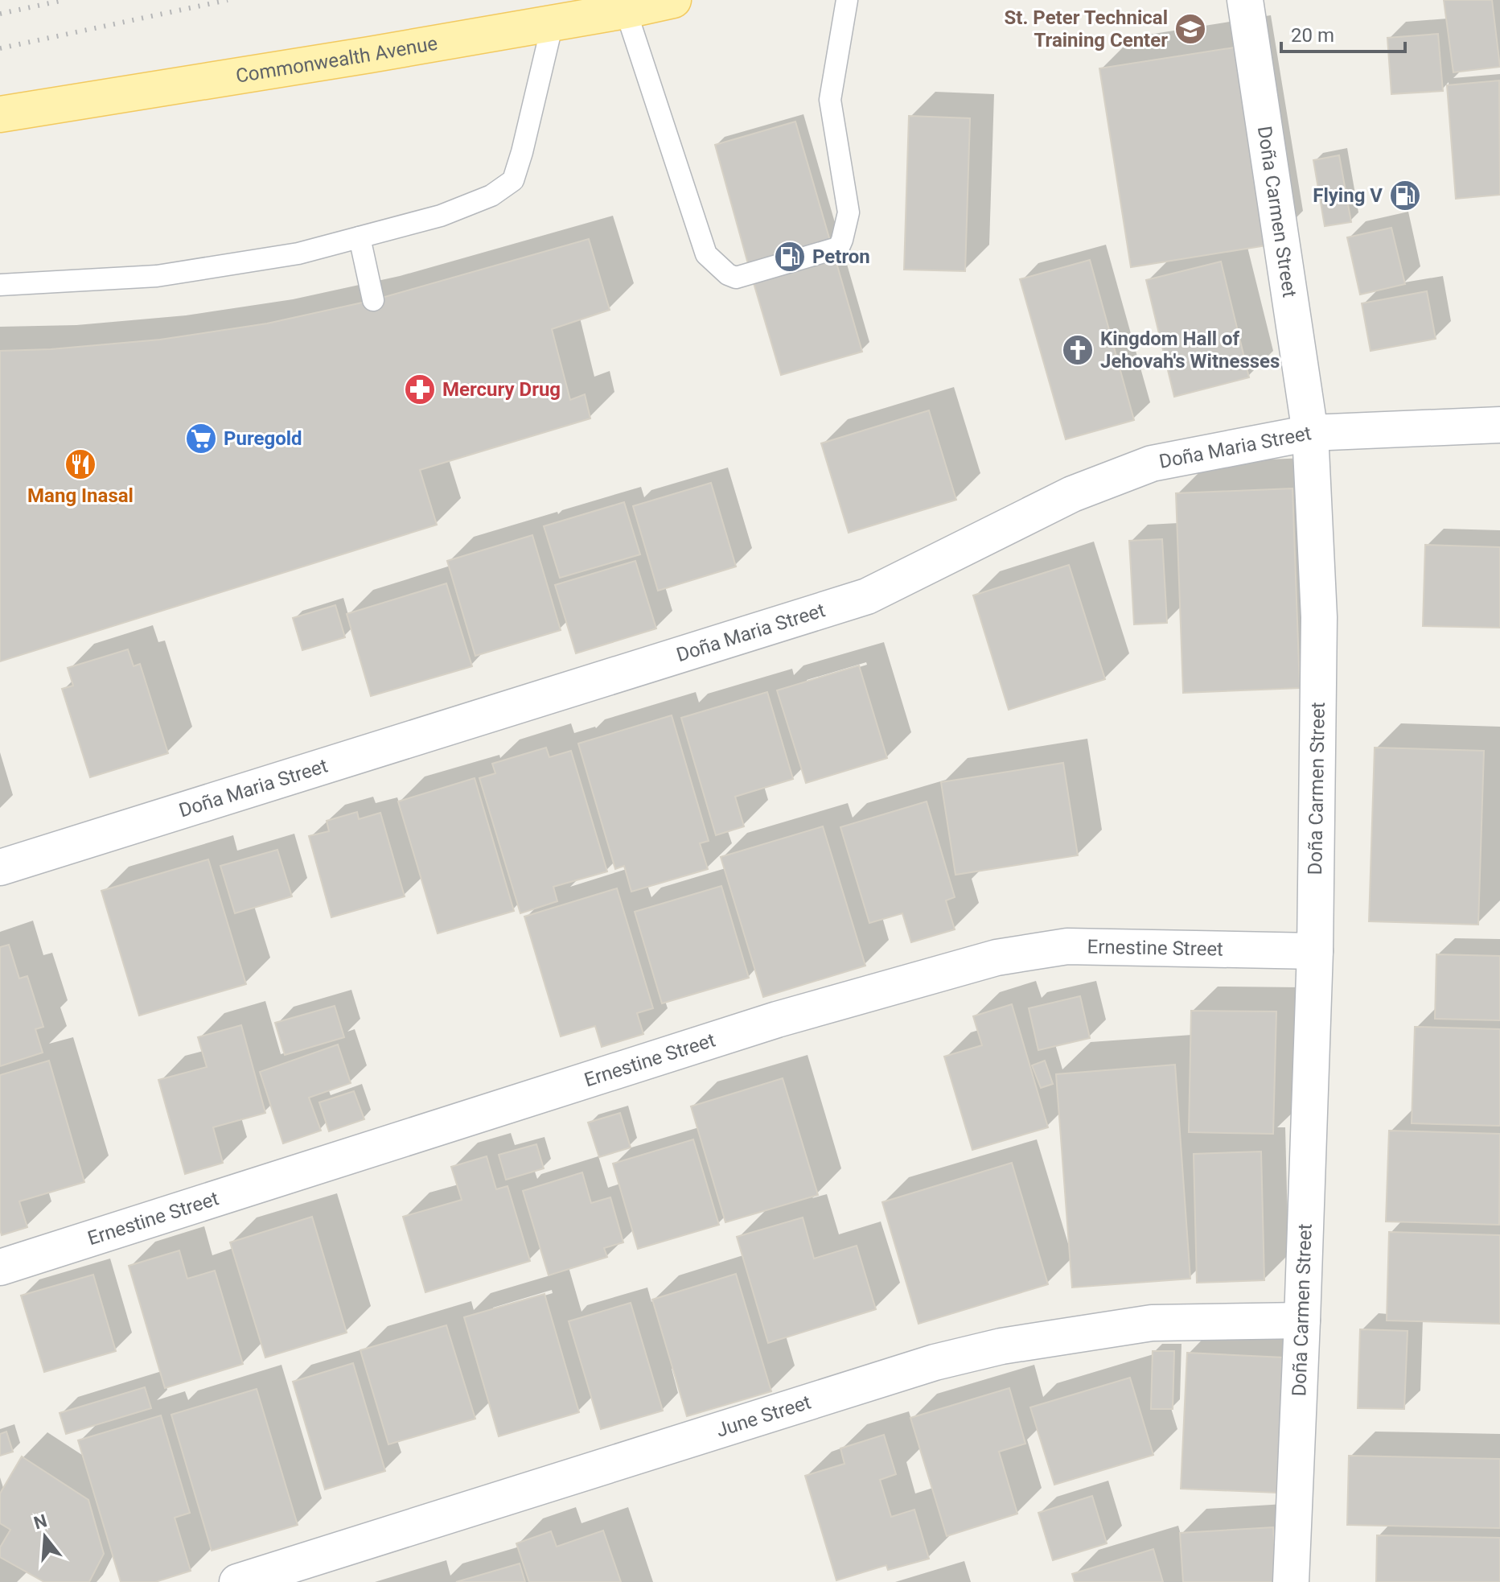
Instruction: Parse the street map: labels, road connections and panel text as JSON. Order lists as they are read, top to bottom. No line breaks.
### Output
{"streets":{"main road":["Commonwealth Avenue"],"street":["Doña Carmen Street","Doña Maria Street","Ernestine Street","June Street"]},"crossings":[["Doña Carmen Street","Doña Maria Street"],["Doña Carmen Street","Ernestine Street"],["Doña Carmen Street","June Street"]],"places":{"school or university":["St. Peter Technical Training Center"],"fuel station":["Flying V","Petron"],"church":["Kingdom Hall of Jehovah's Witnesses"],"pharmacy":["Mercury Drug"],"supermarket":["Puregold"],"restaurant":["Mang Inasal"]},"scale_bar":"20 m","north":"top"}
